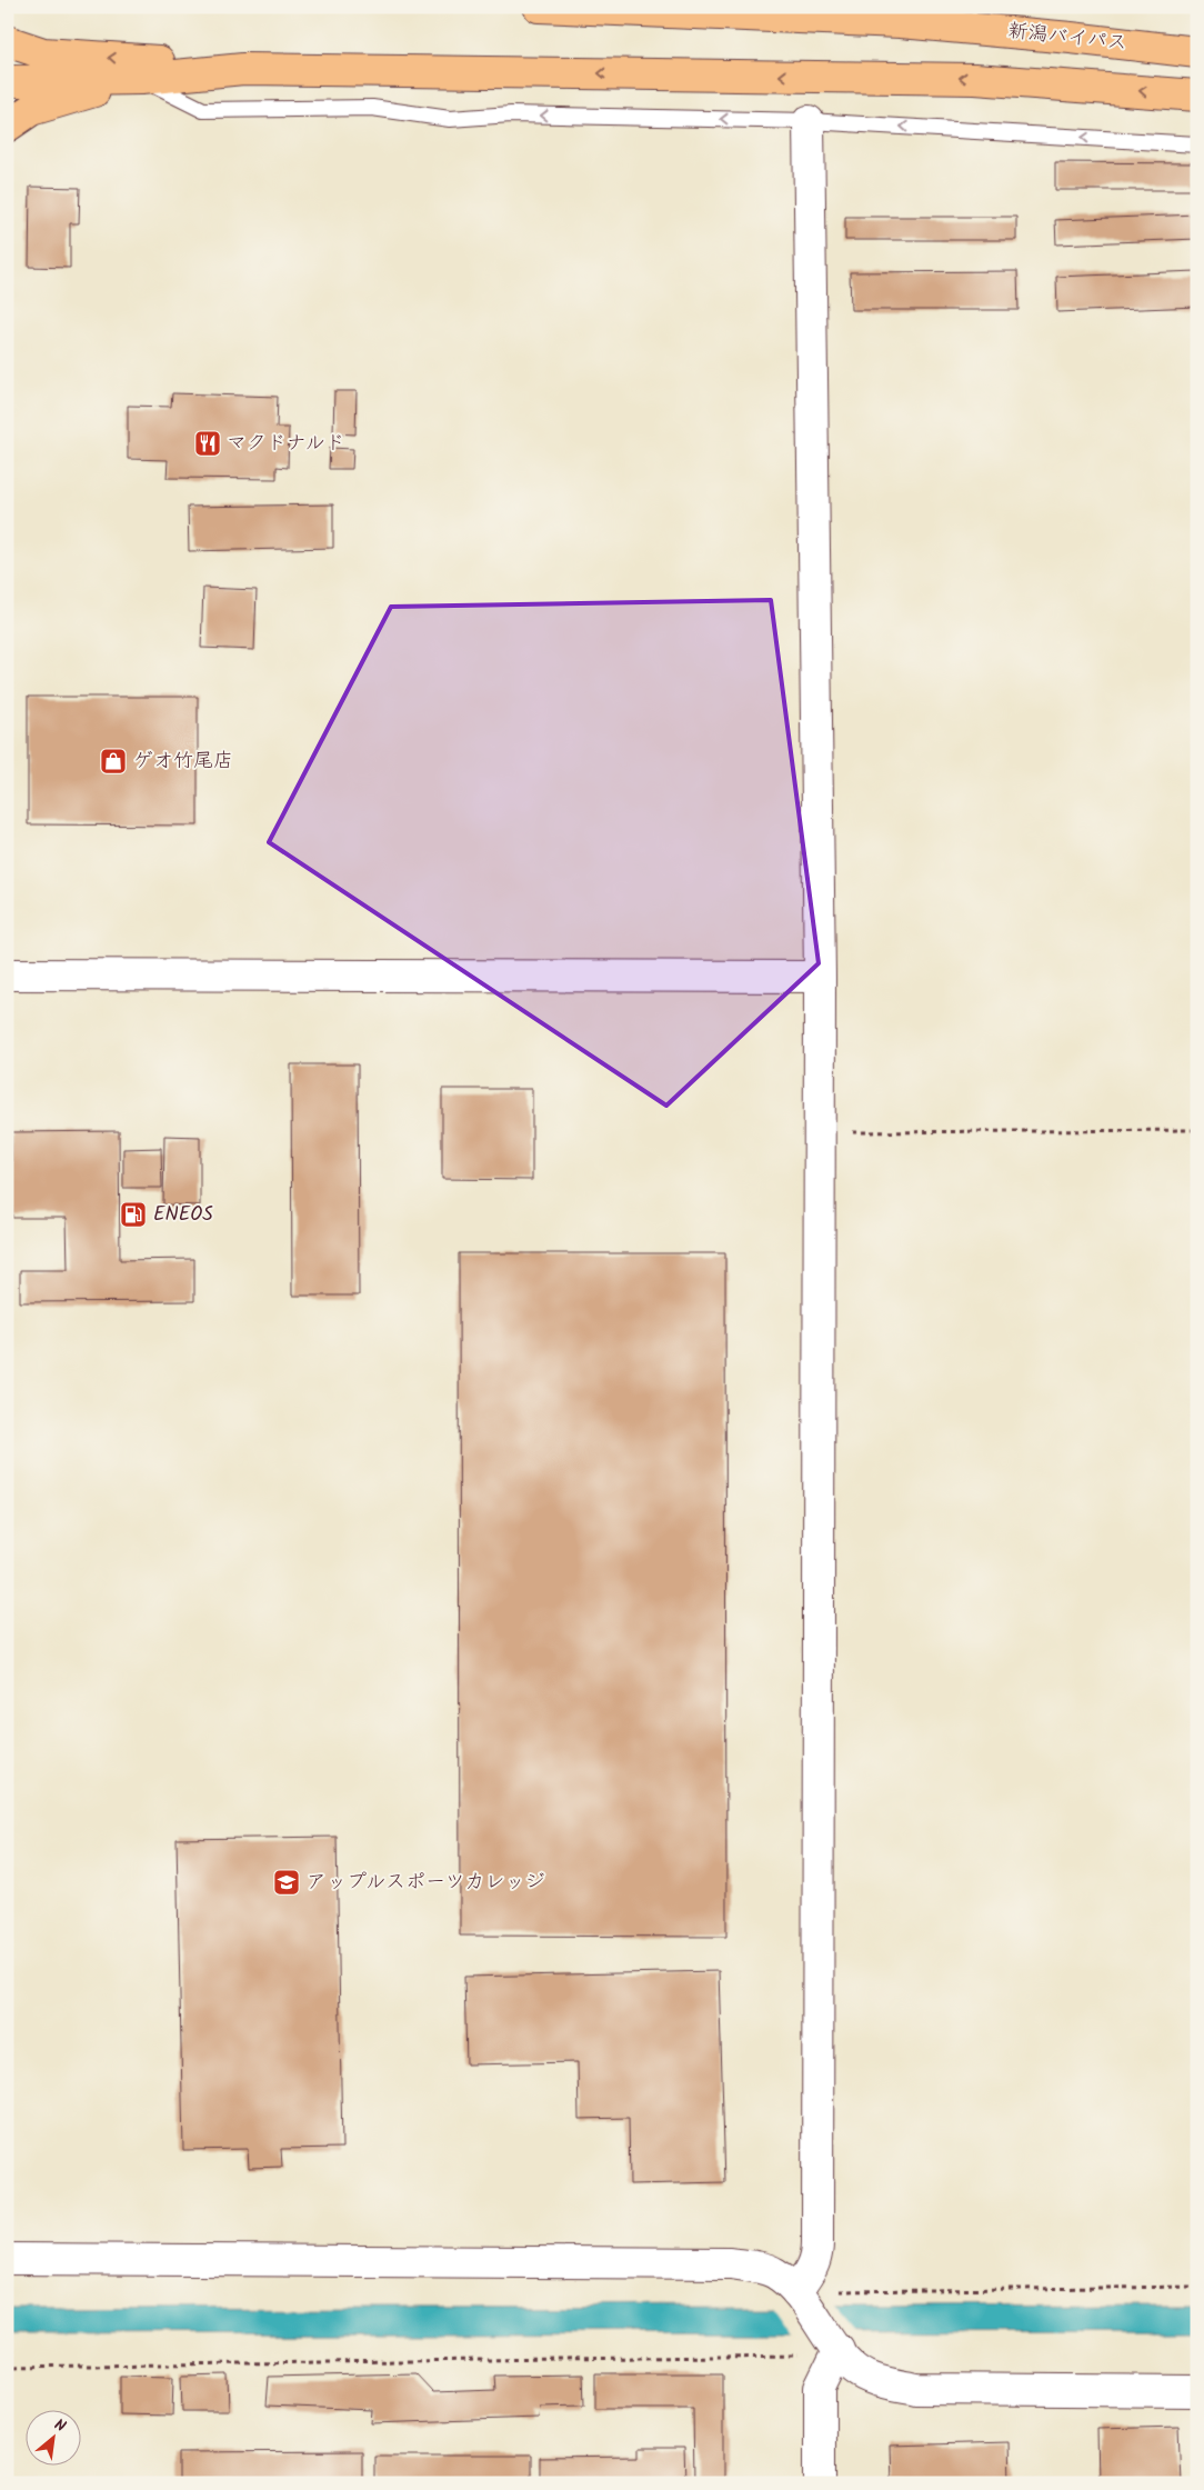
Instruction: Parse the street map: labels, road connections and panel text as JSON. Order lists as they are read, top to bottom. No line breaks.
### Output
{"streets":{"highway":["新潟バイパス"]},"places":{"restaurant":["マクドナルド"],"shop":["ゲオ竹尾店"],"fuel station":["ENEOS"],"school or university":["アップルスポーツカレッジ"]},"north":"top right"}
